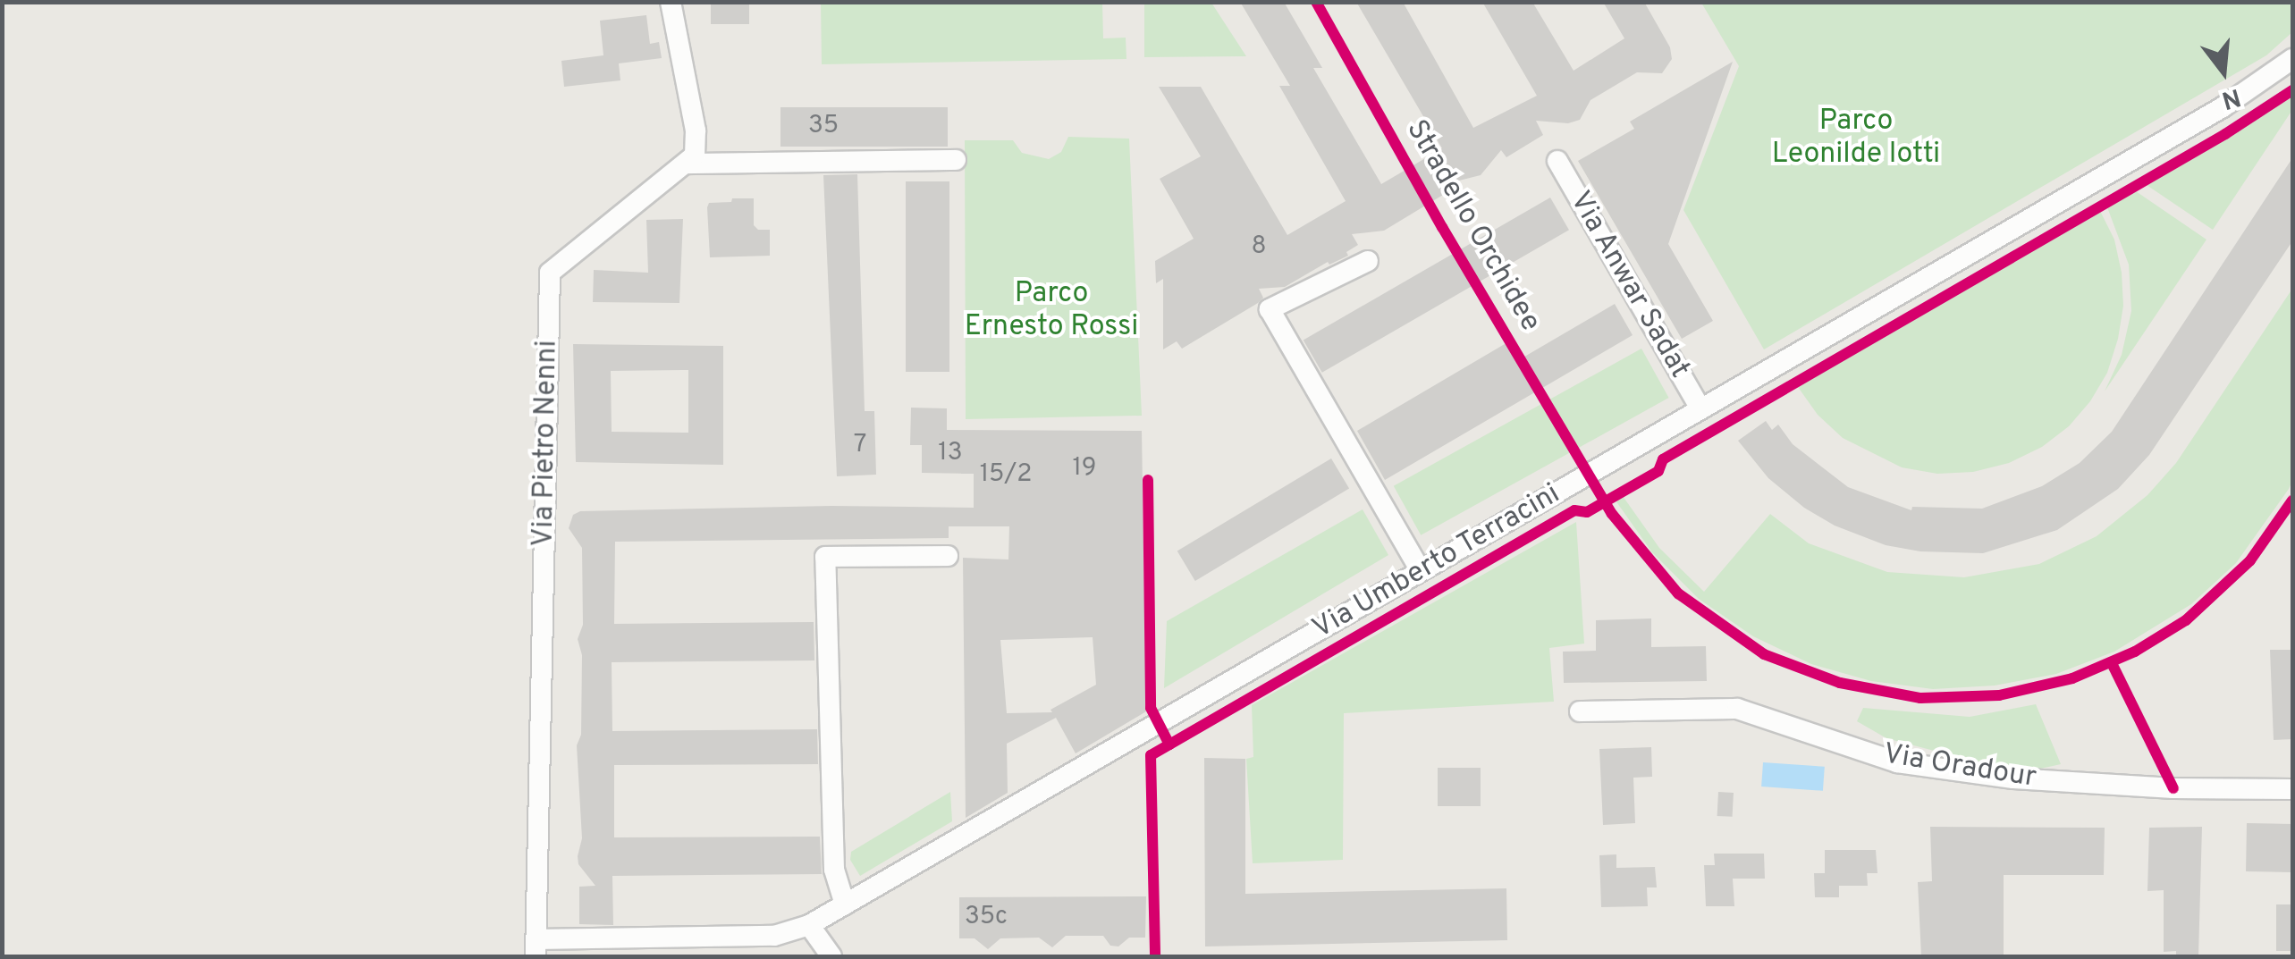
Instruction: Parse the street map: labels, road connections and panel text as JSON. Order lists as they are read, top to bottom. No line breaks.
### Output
{"streets":{"street":["Via Anwar Sadat","Via Pietro Nenni","Via Umberto Terracini","Via Oradour"],"cycle path":["Stradello Orchidee"]},"crossings":[["Via Anwar Sadat","Via Umberto Terracini"],["Via Pietro Nenni","Via Umberto Terracini"]],"parks":["Parco Leonilde Iotti","Parco Ernesto Rossi"],"house_numbers":["35","8","7","13","19","15/2","35c"],"north":"bottom"}
